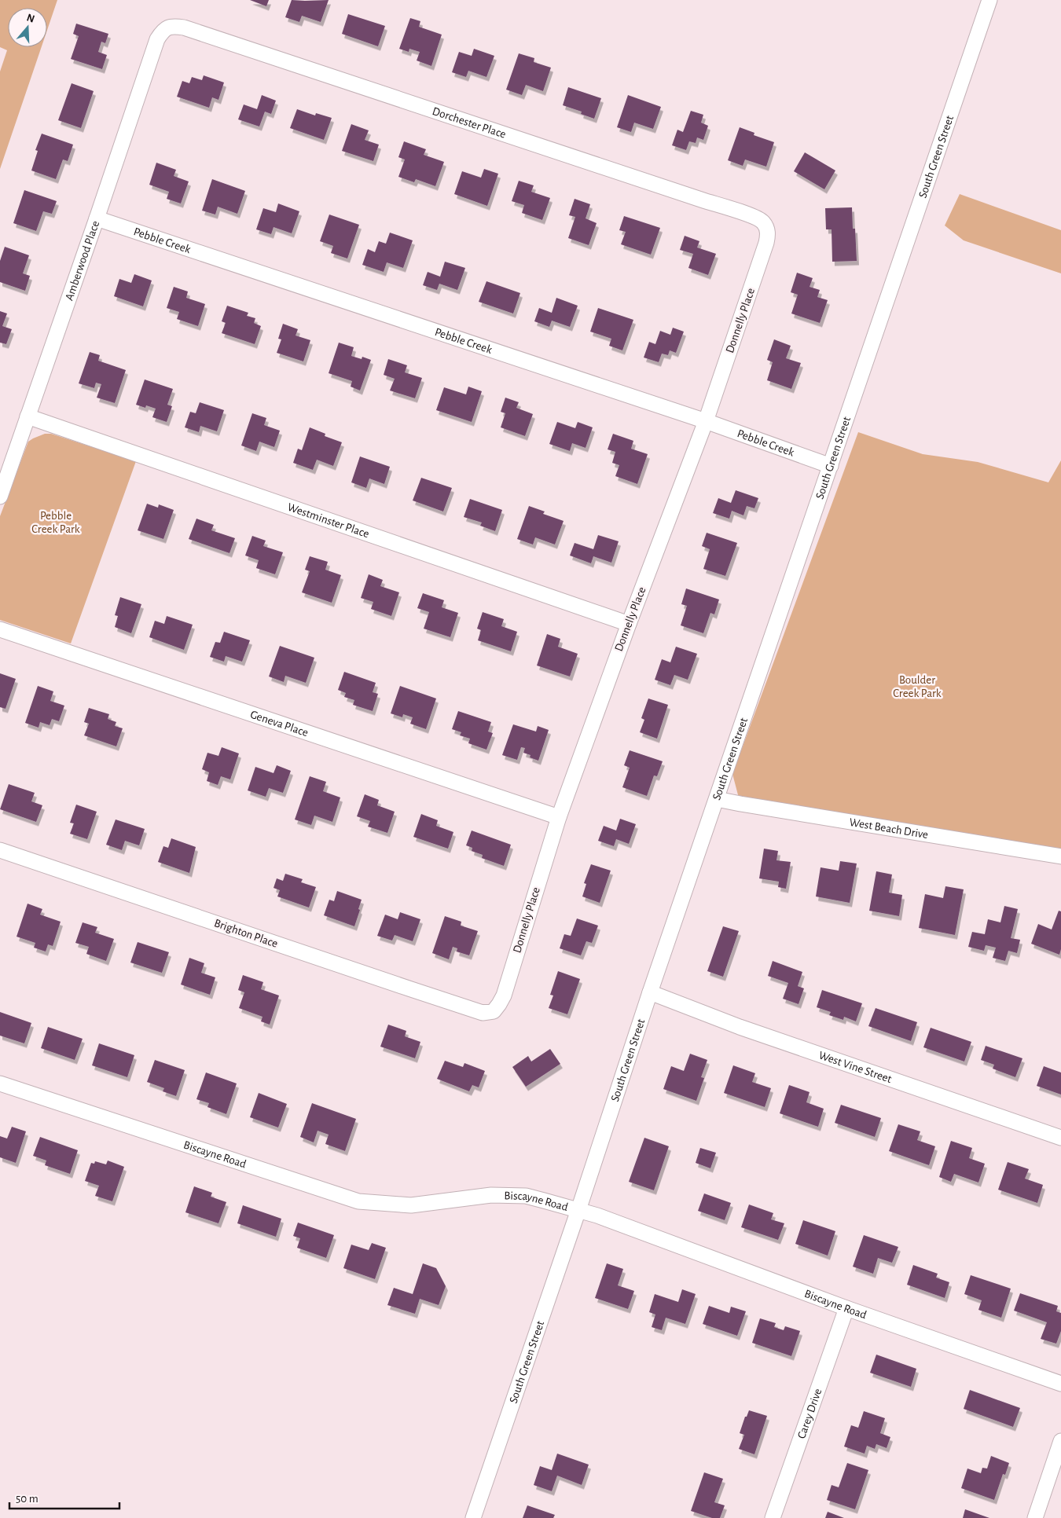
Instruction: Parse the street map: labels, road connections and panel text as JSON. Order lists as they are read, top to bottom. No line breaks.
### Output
{"streets":{"street":["Dorchester Place","South Green Street","Pebble Creek","Amberwood Place","Donnelly Place","Westminster Place","Geneva Place","West Beach Drive","Brighton Place","West Vine Street","Biscayne Road","Carey Drive"]},"crossings":[["Dorchester Place","Amberwood Place"],["Dorchester Place","Donnelly Place"],["South Green Street","Pebble Creek"],["South Green Street","West Beach Drive"],["South Green Street","West Vine Street"],["South Green Street","Biscayne Road"],["Pebble Creek","Amberwood Place"],["Pebble Creek","Donnelly Place"],["Amberwood Place","Westminster Place"],["Donnelly Place","Westminster Place"],["Donnelly Place","Geneva Place"],["Donnelly Place","Brighton Place"],["Biscayne Road","Carey Drive"]],"parks":["Pebble Creek Park","Boulder Creek Park"],"scale_bar":"50 m","north":"top"}
